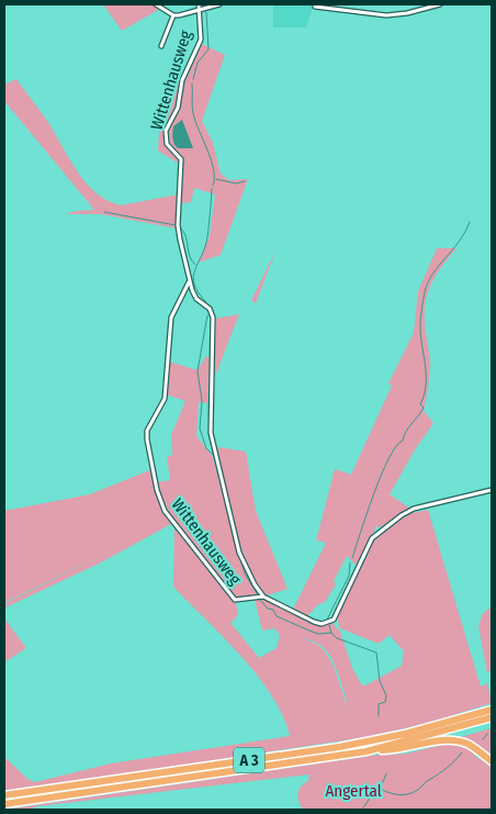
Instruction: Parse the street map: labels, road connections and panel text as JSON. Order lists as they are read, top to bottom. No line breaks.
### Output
{"streets":{"highway":["A 3"],"street":["Wittenhausweg"]},"parks":["Angertal"]}
